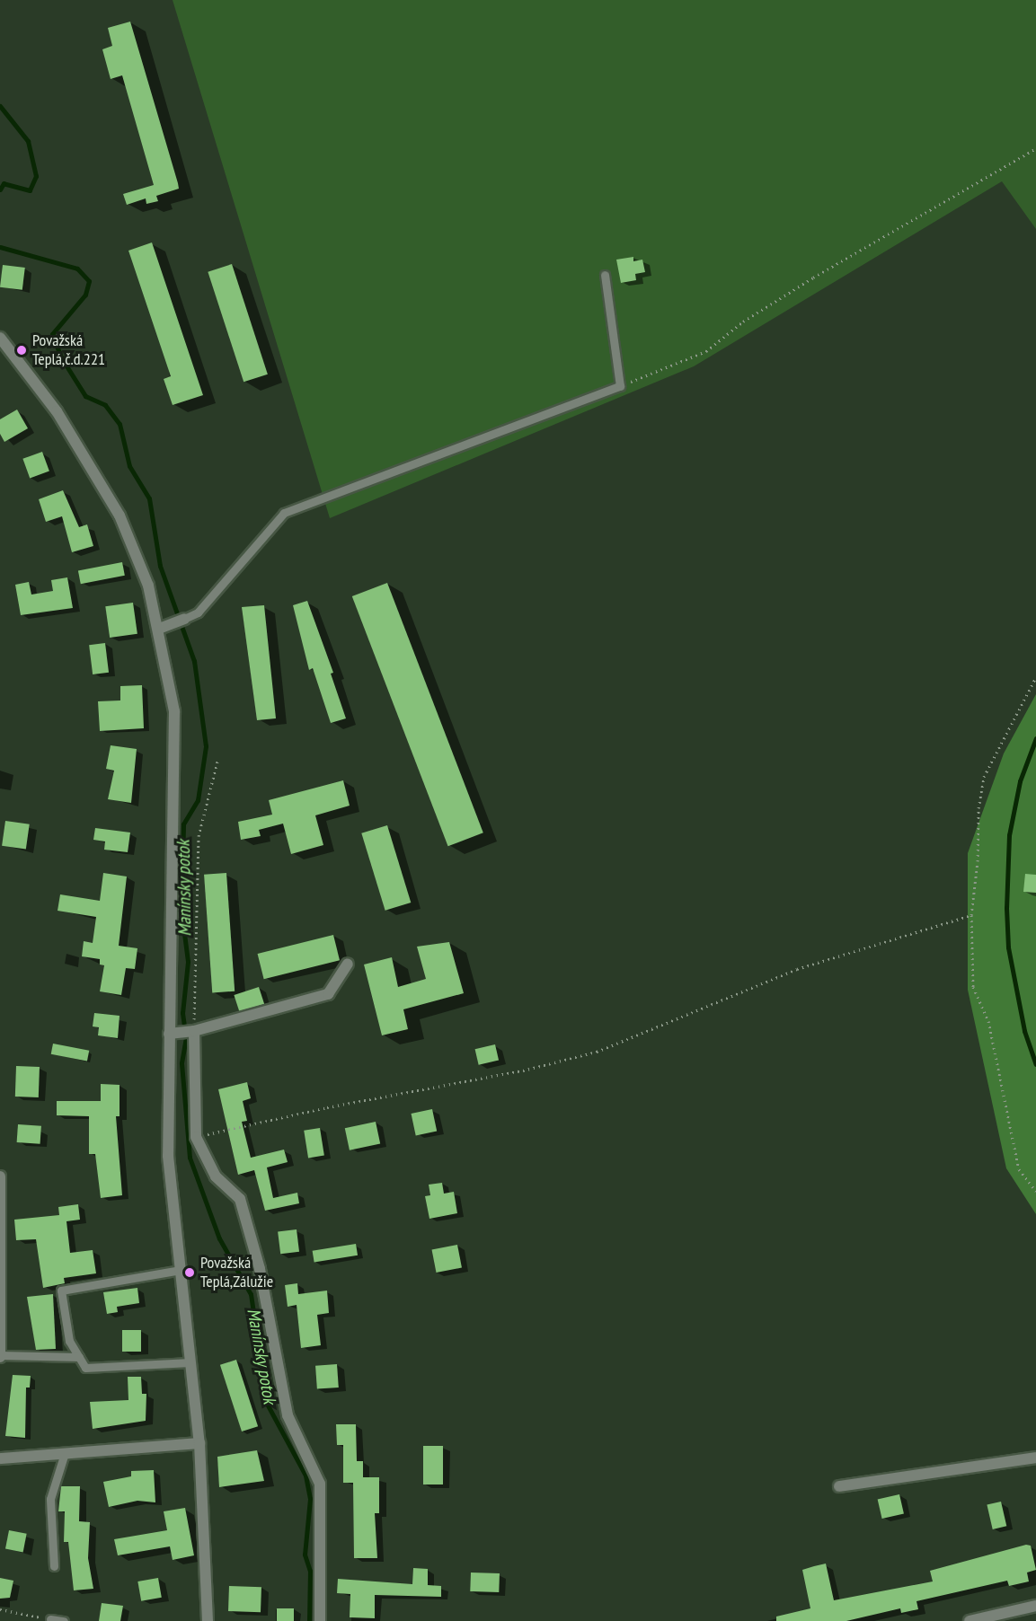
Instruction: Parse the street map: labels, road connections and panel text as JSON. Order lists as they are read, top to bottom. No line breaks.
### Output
{"water":["Manínsky potok"],"places":["Považská Teplá,č.d.221","Považská Teplá,Zálužie"]}
